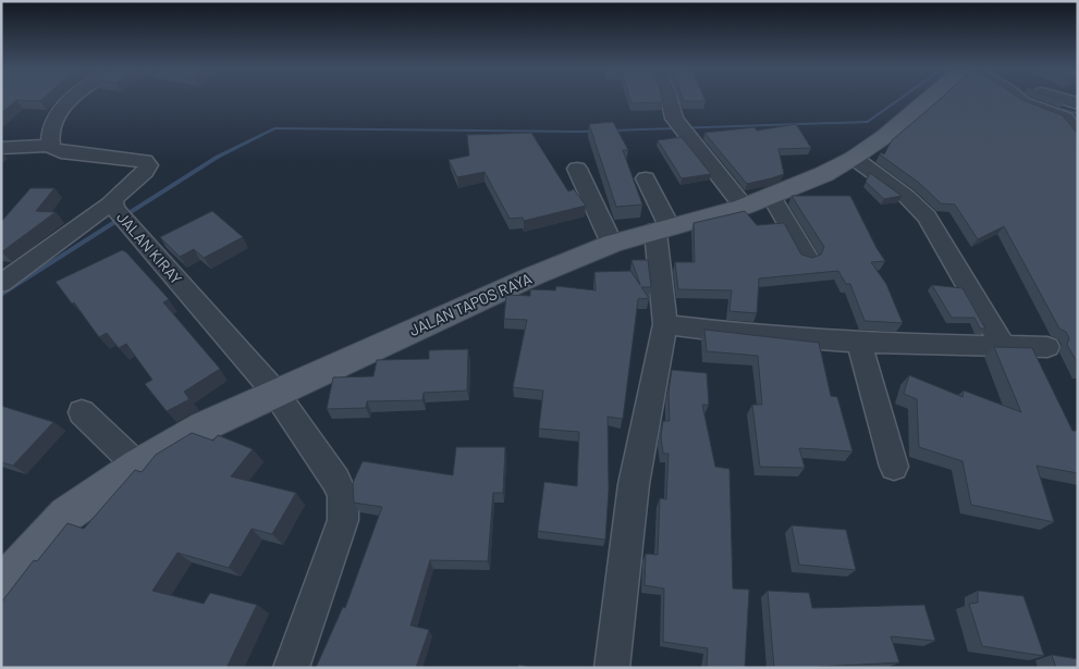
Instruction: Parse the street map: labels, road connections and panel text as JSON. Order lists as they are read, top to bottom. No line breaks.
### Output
{"streets":{"main road":["JALAN TAPOS RAYA"],"street":["JALAN KIRAY"]},"crossings":[["JALAN KIRAY","JALAN TAPOS RAYA"]]}
